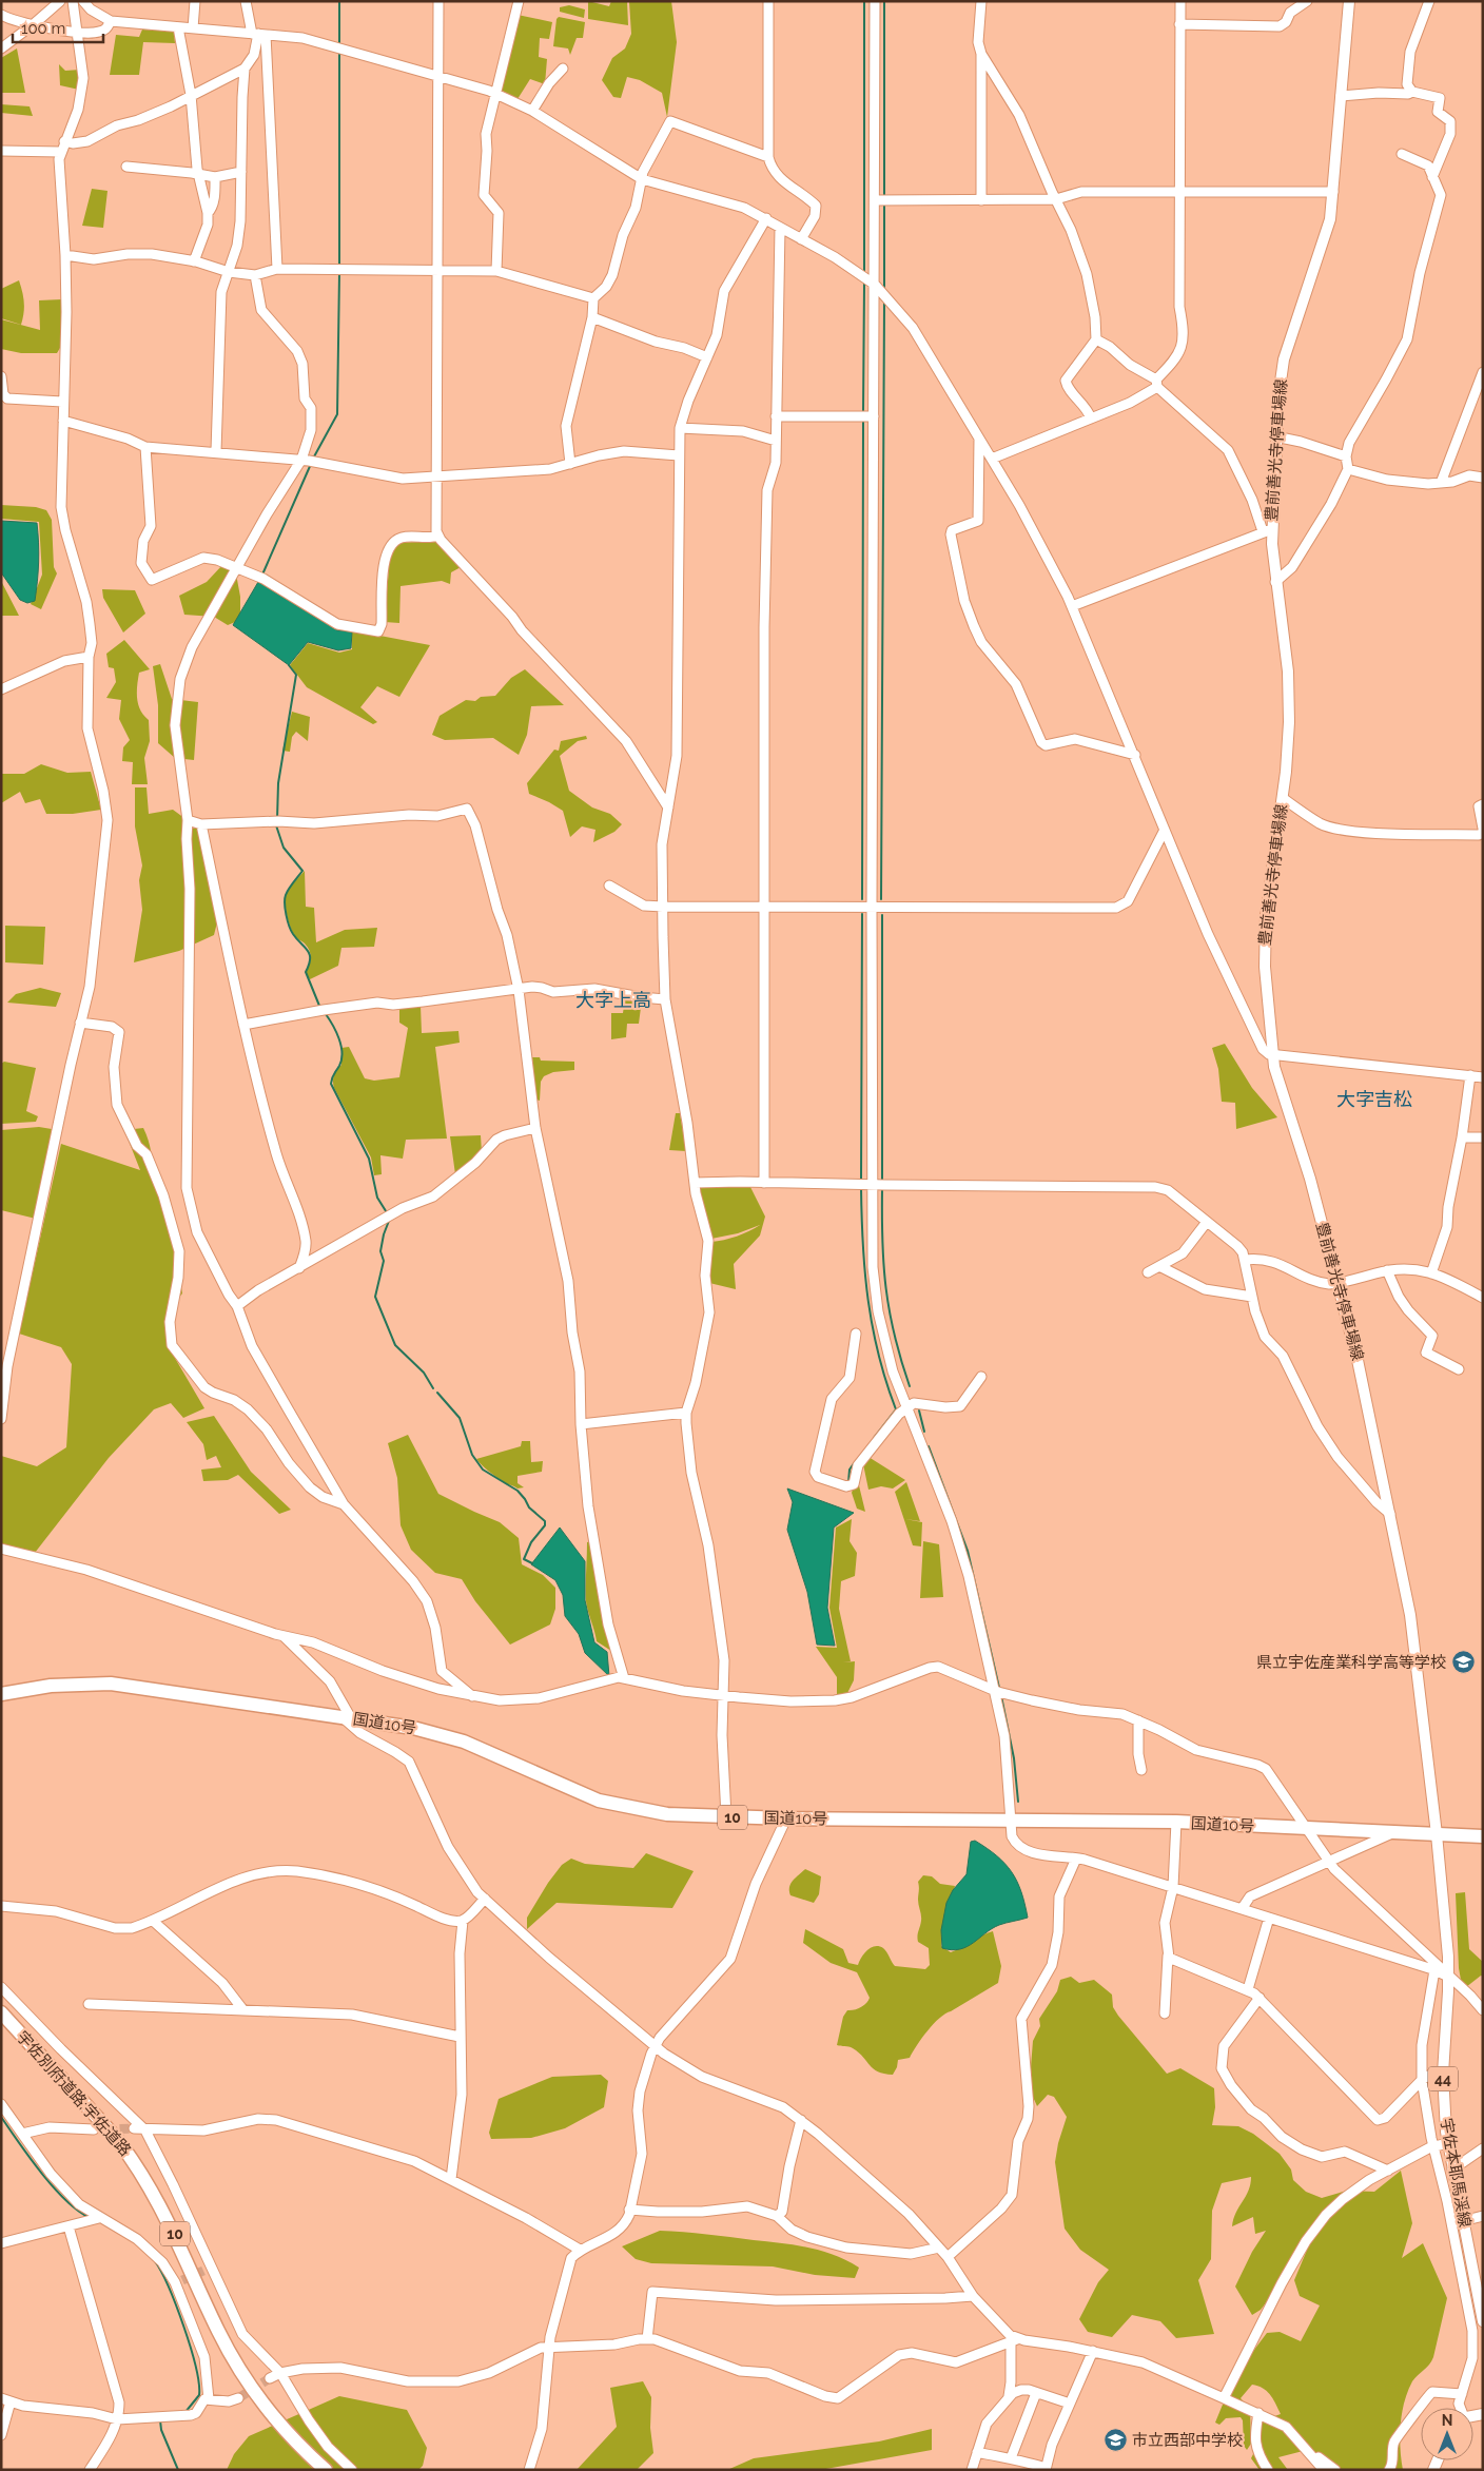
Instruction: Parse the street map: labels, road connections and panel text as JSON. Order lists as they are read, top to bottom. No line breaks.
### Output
{"streets":{"highway":["国道10号","10","宇佐別府道路;宇佐道路"],"main road":["豊前善光寺停車場線","44","宇佐本耶馬渓線"]},"crossings":[["豊前善光寺停車場線","国道10号"],["豊前善光寺停車場線","宇佐本耶馬渓線"],["国道10号","宇佐本耶馬渓線"],["44","宇佐本耶馬渓線"]],"districts":["大字上高","大字吉松"],"places":{"school or university":["県立宇佐産業科学高等学校","市立西部中学校"]},"scale_bar":"100 m","north":"top"}
